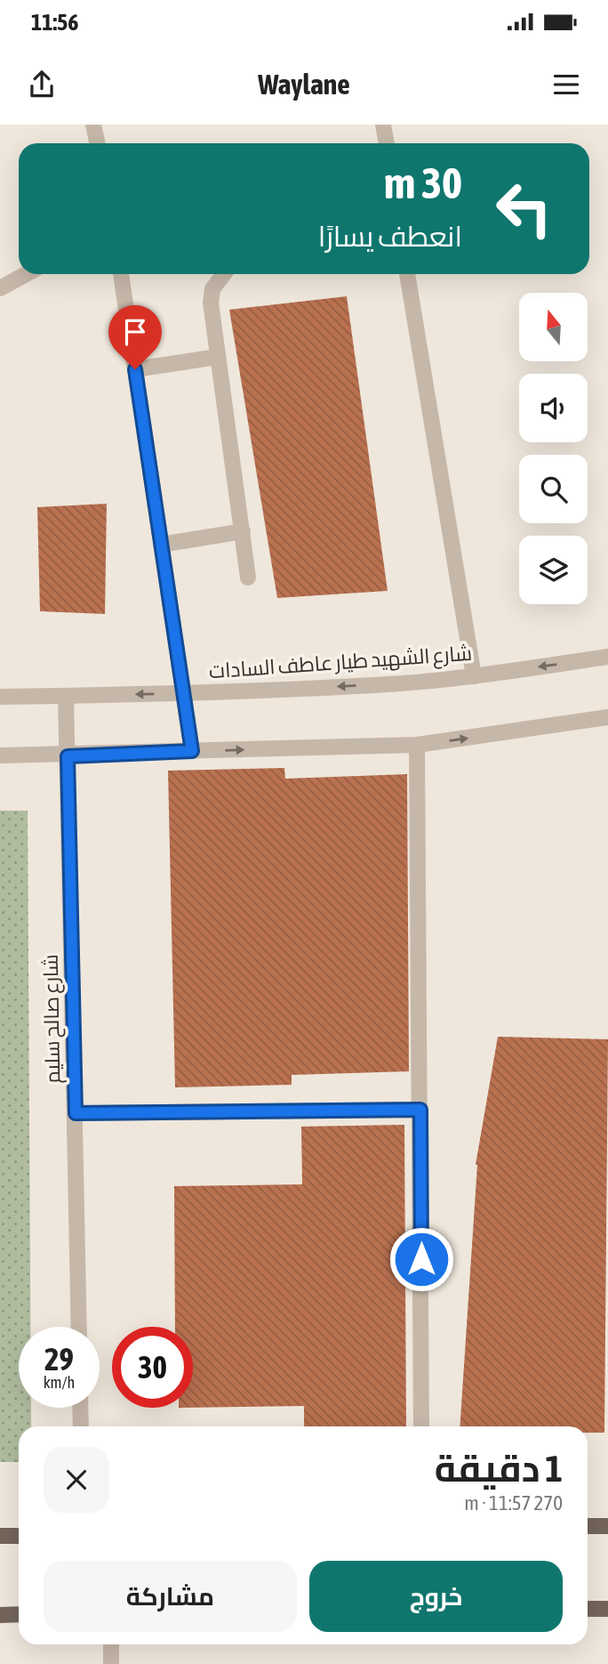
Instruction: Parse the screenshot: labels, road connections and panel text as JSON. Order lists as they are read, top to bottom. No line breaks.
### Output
{"streets":{"street":["شارع الشهيد طيار عاطف السادات","شارع صالح سليم"]},"crossings":[["شارع الشهيد طيار عاطف السادات","شارع صالح سليم"]],"north":"top","page":{"status":"11:56","header":"Waylane","turn":["30 m","انعطف يسارًا"],"speed":"29 km/h","limit":"30","heading":["1 دقيقة","270 m · 11:57"],"buttons":["خروج","مشاركة"]}}
